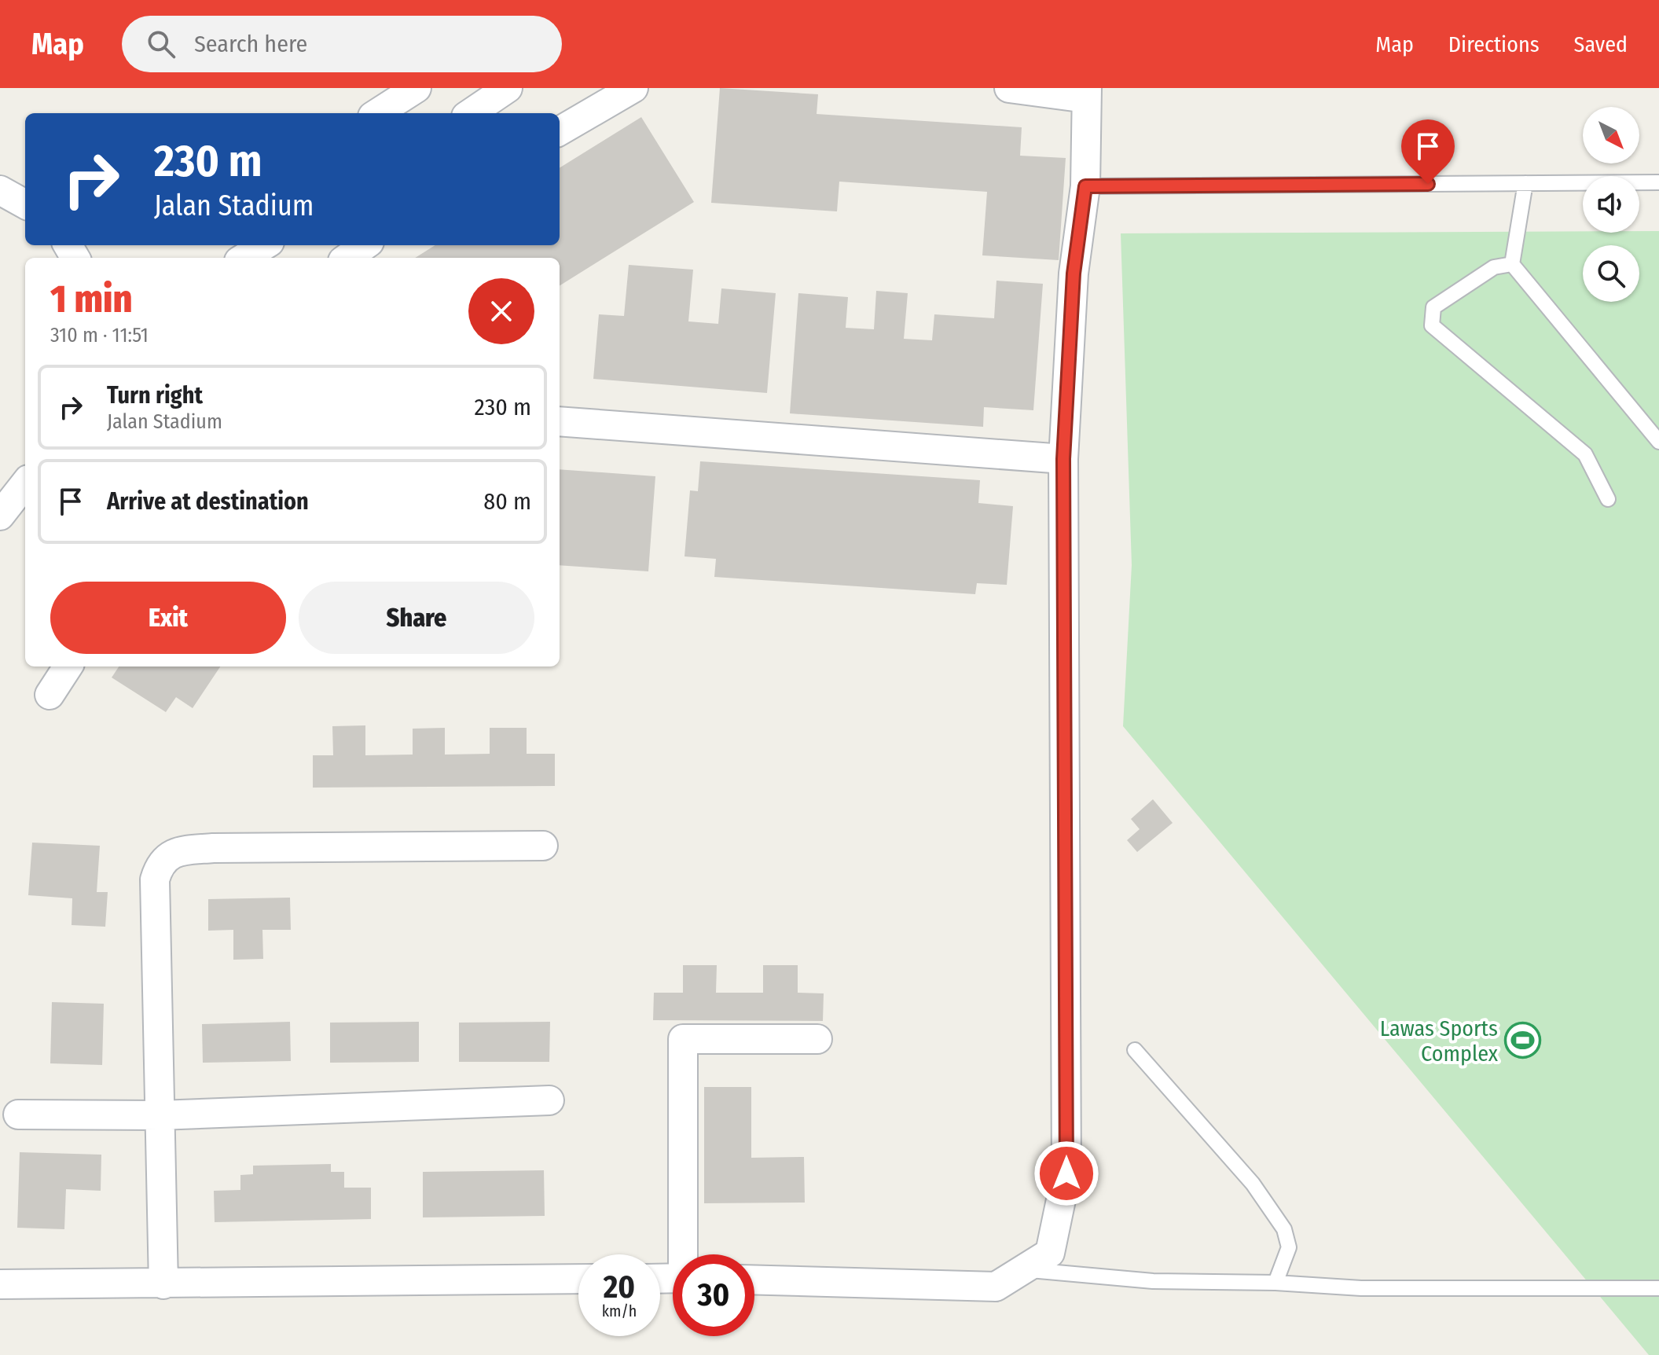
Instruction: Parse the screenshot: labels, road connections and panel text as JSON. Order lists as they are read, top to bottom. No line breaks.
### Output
{"places":{"sports":["Lawas Sports Complex"]},"north":"bottom right","page":{"header":"Map","search":"Search here","nav":["Map","Directions","Saved"],"turn":["230 m","Jalan Stadium"],"heading":["1 min","310 m · 11:51"],"list":[{"name":"Turn right","note":"Jalan Stadium","value":"230 m"},{"name":"Arrive at destination","value":"80 m"}],"buttons":["Exit","Share"],"speed":"20 km/h","limit":"30"}}
